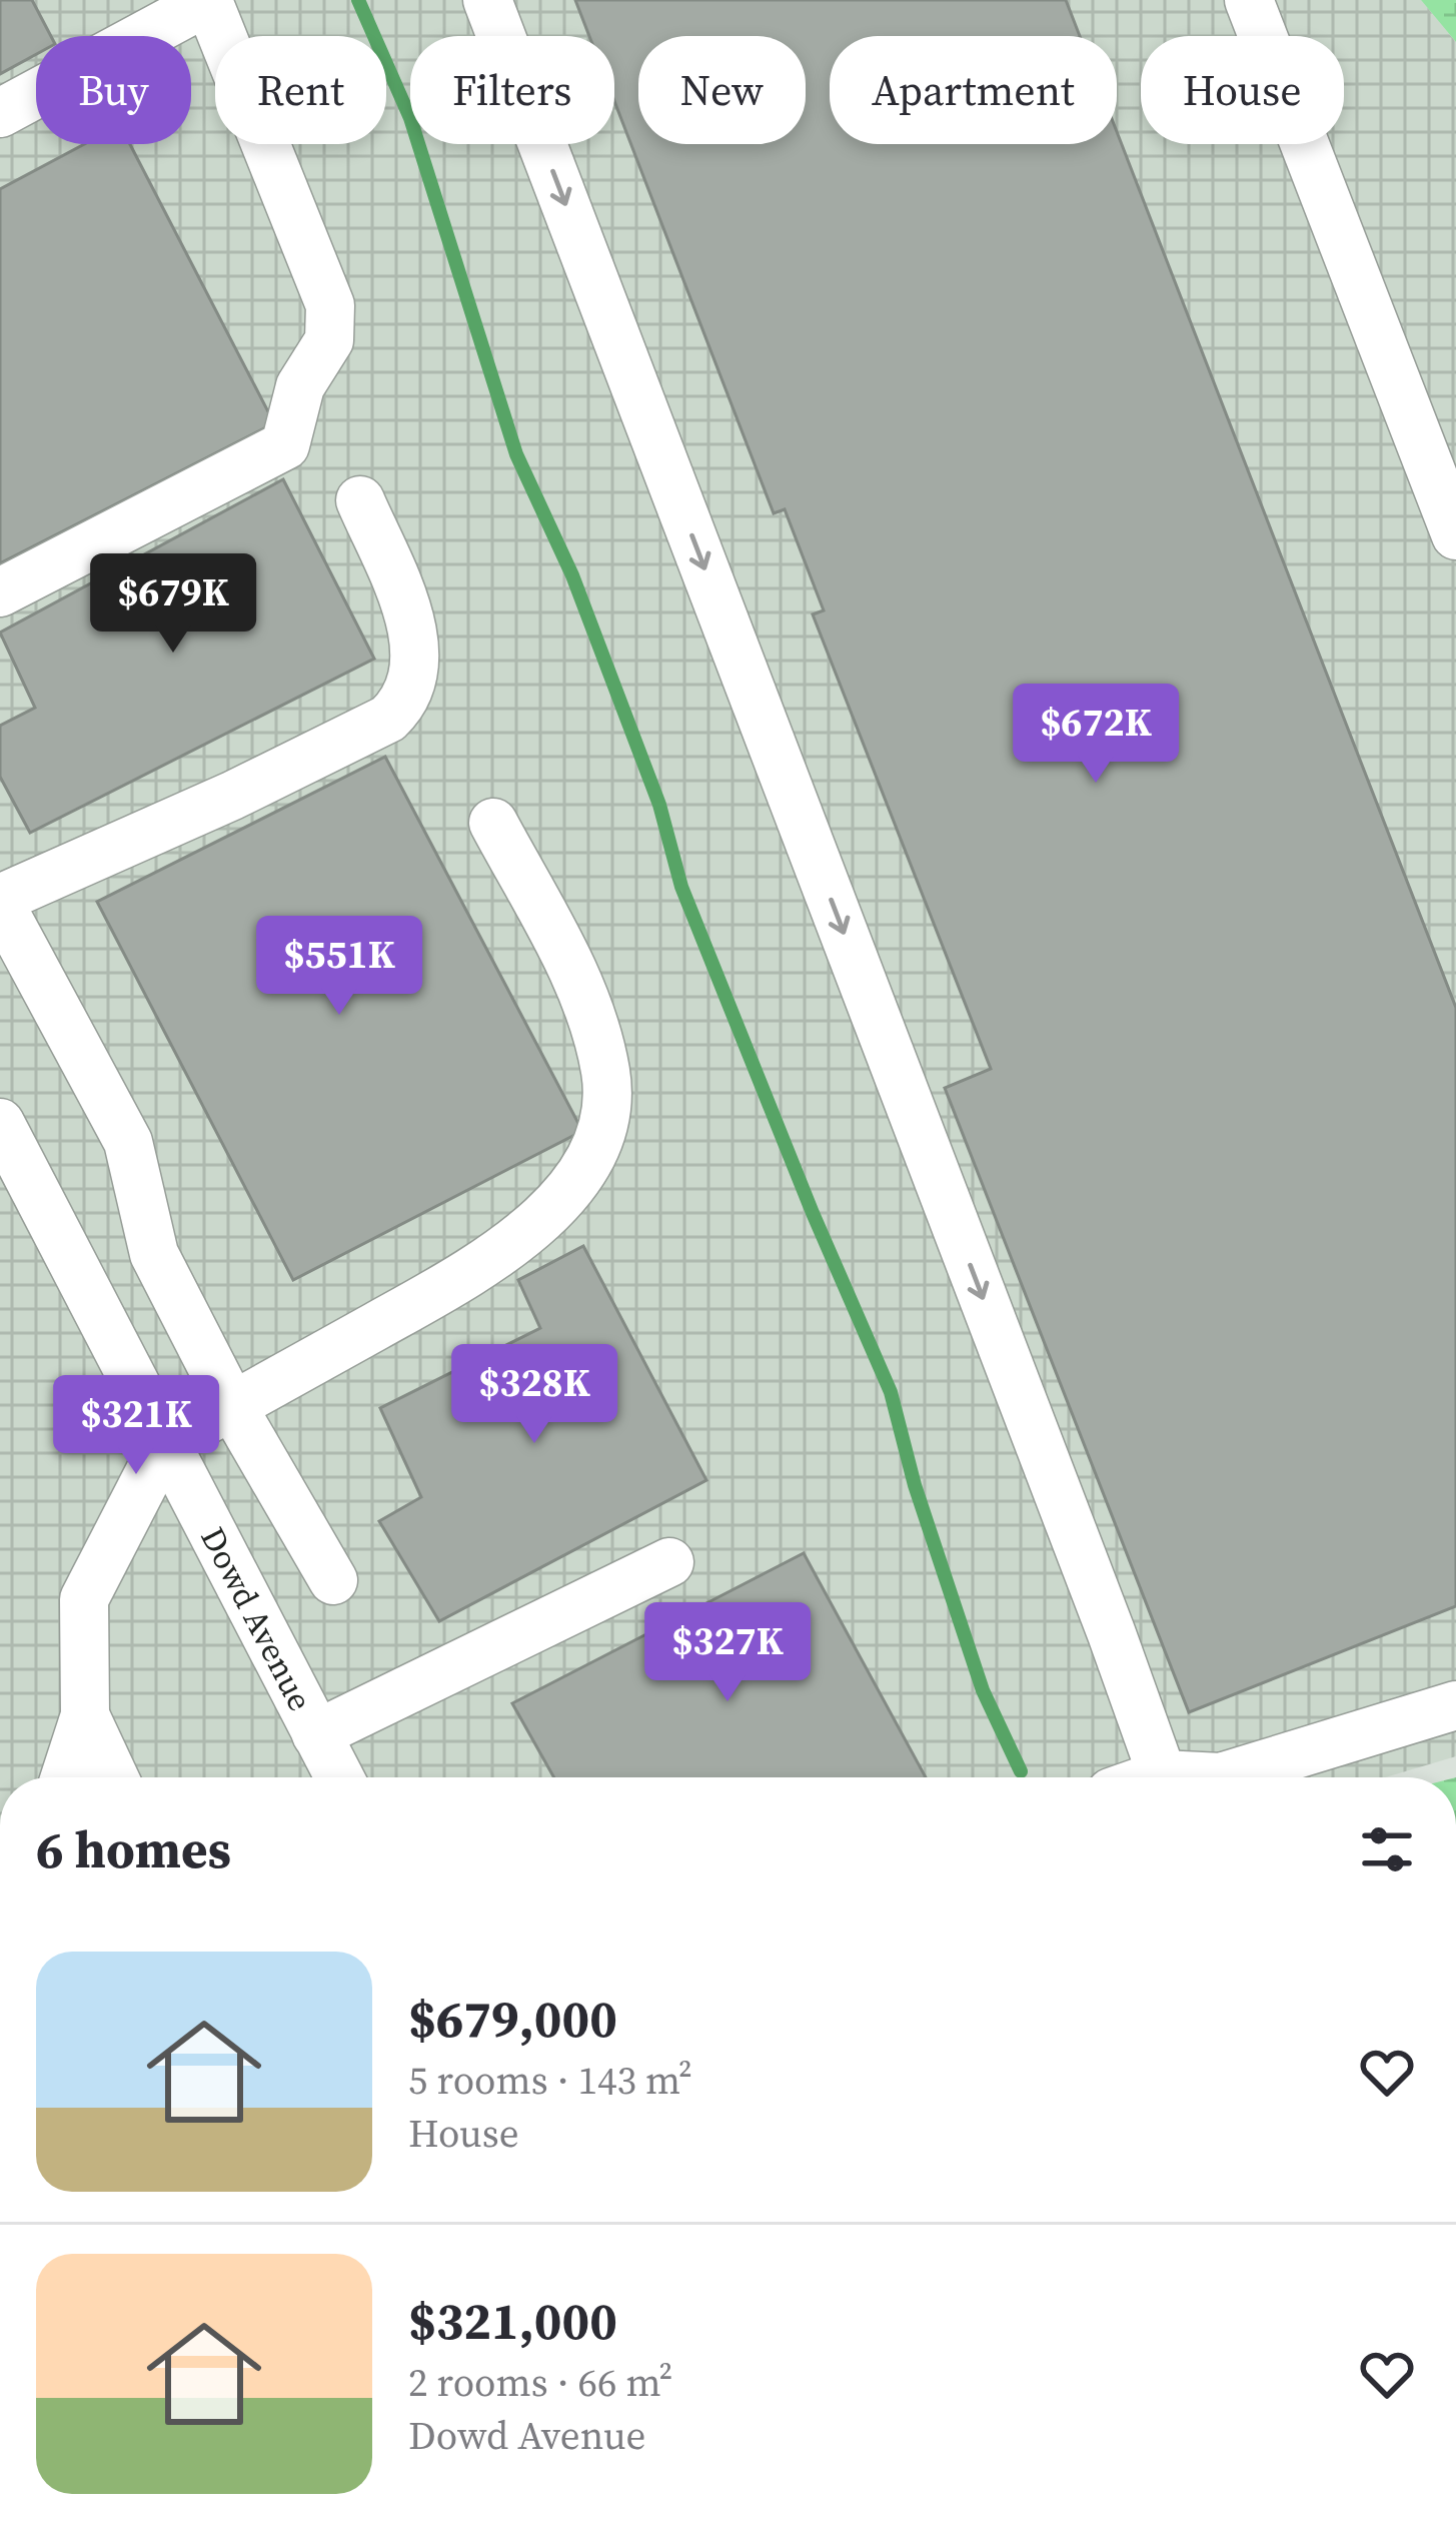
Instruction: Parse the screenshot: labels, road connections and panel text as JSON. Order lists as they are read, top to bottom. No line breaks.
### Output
{"streets":{"street":["Dowd Avenue"]},"page":{"chip":["Buy","Rent","Filters","New","Apartment","House"],"price":["$679K","$672K","$551K","$328K","$321K","$327K"],"heading":"6 homes","list":[{"name":"$679,000","note":"5 rooms · 143 m² · House"},{"name":"$321,000","note":"2 rooms · 66 m² · Dowd Avenue"}]}}
